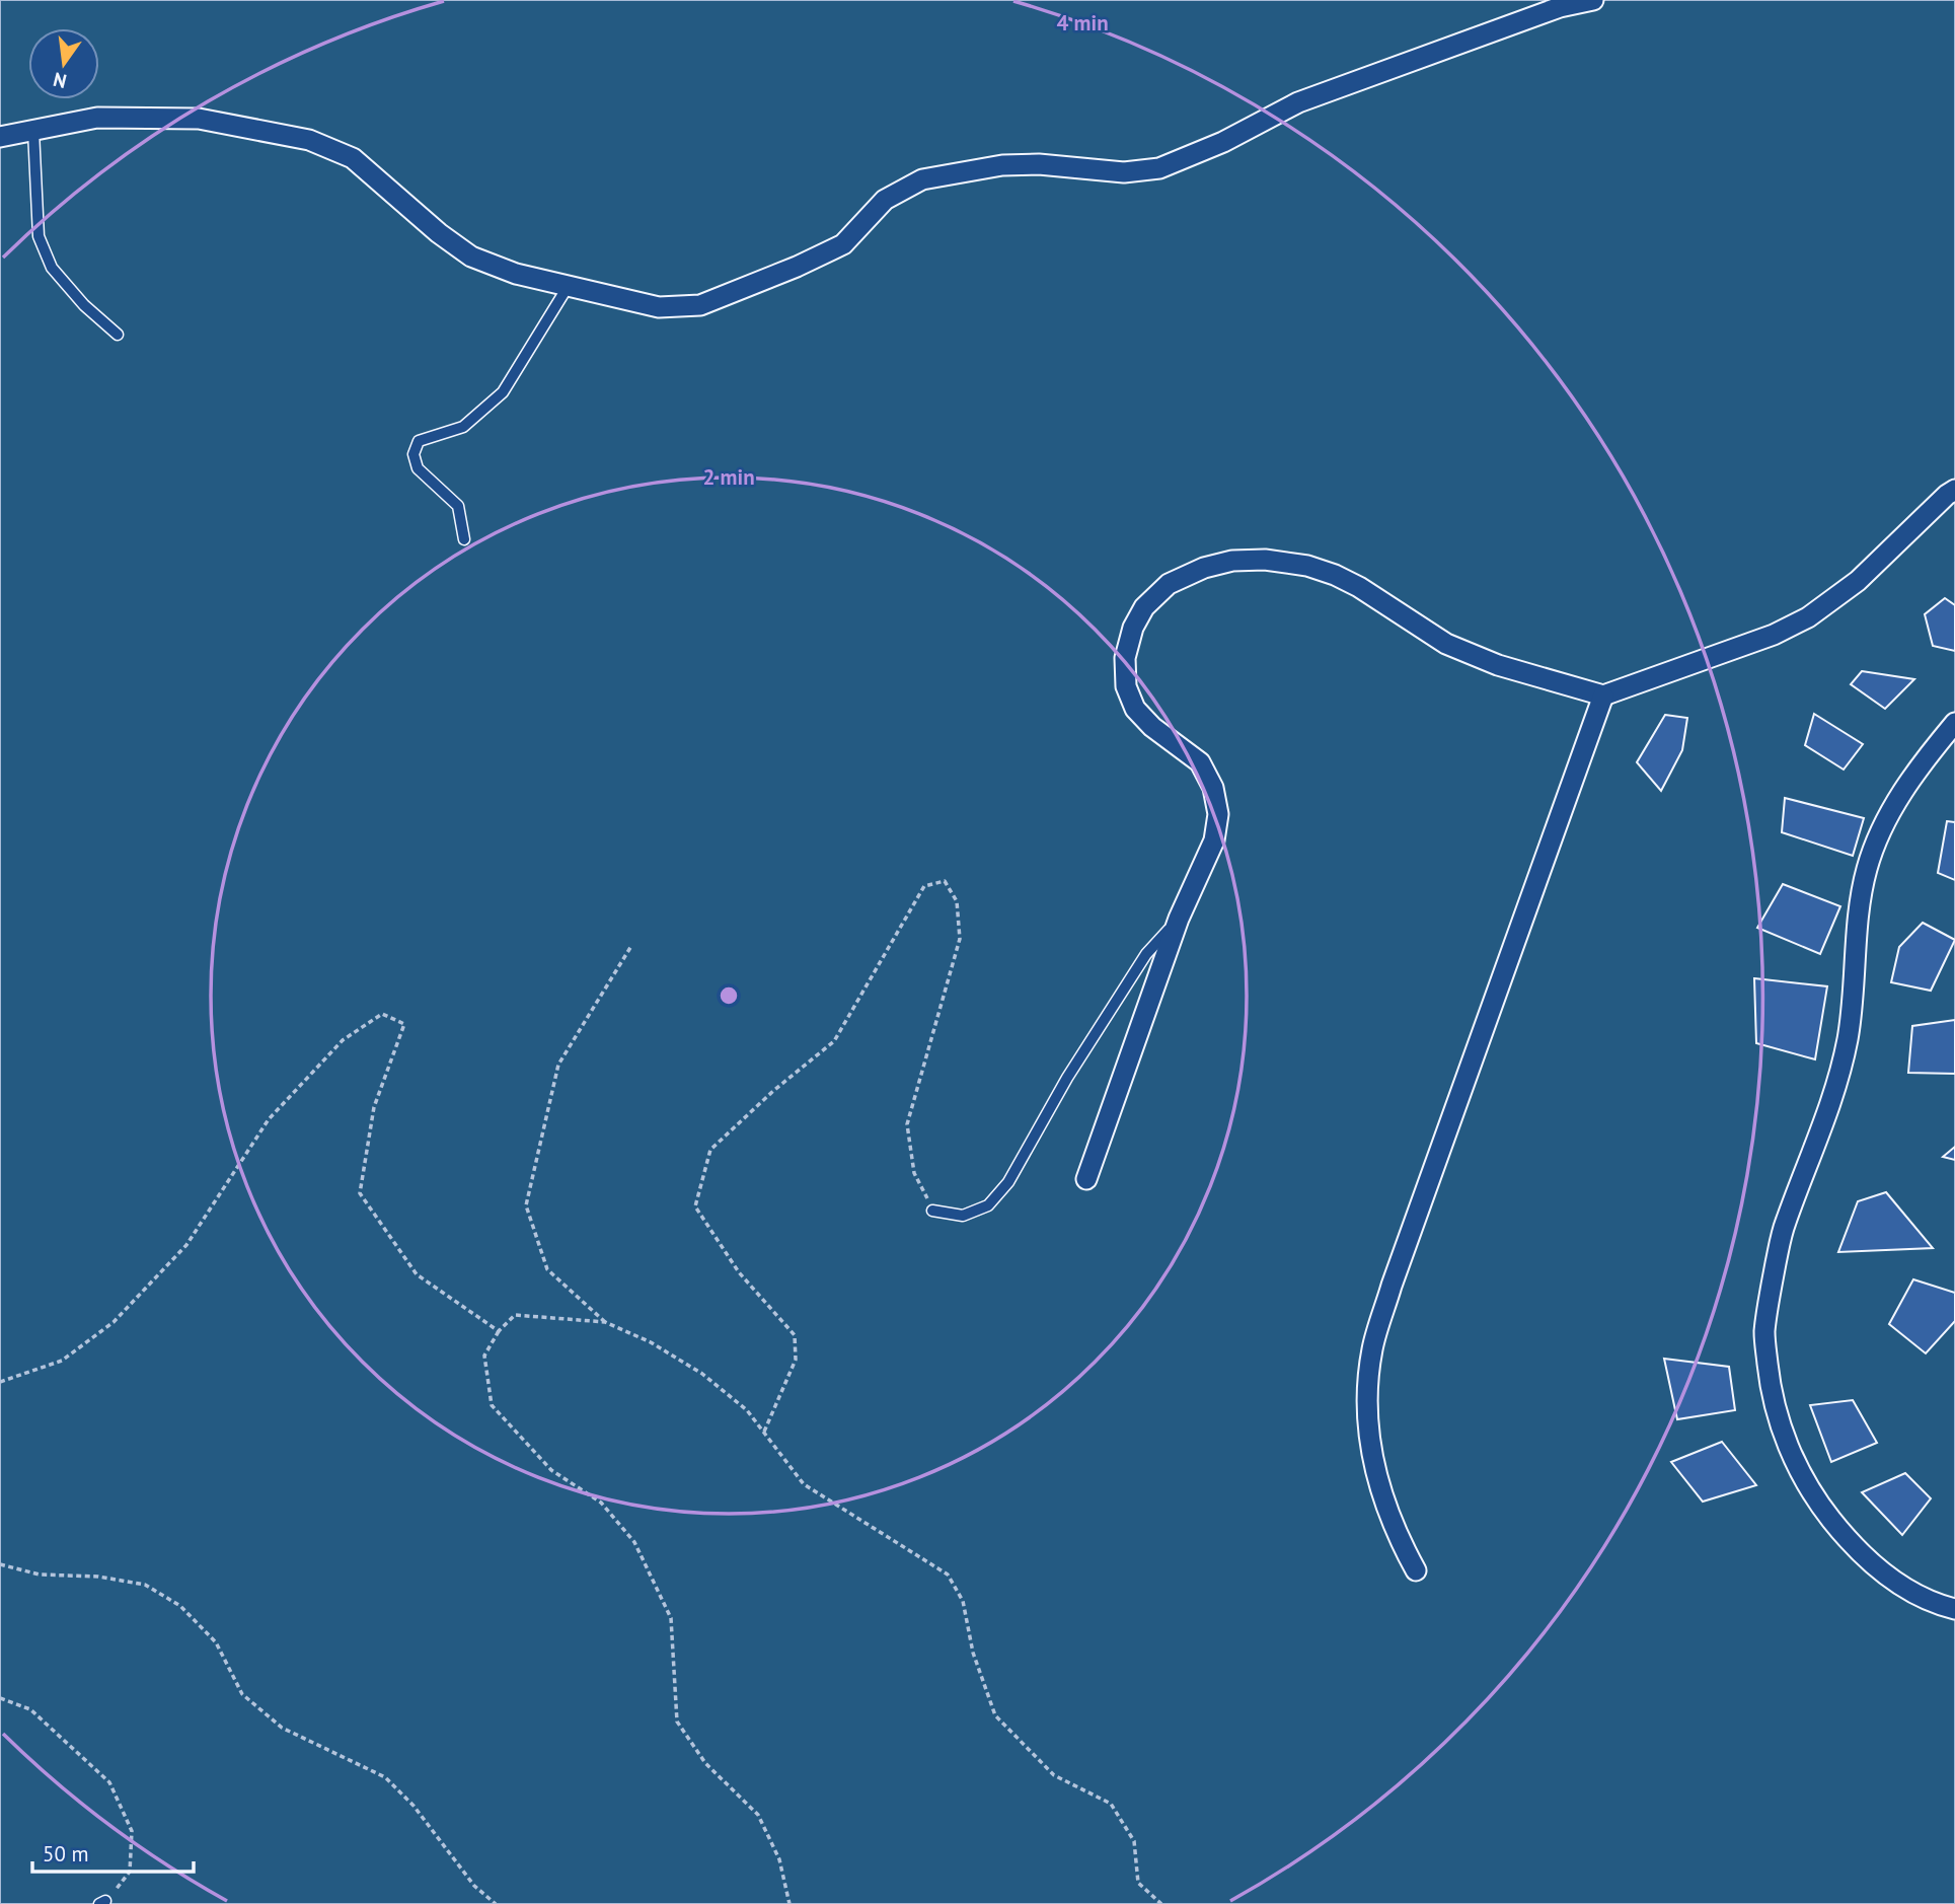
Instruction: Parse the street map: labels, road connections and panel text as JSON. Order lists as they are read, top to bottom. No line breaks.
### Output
{"scale_bar":"50 m","north":"bottom","rings":["4 min","2 min"]}
